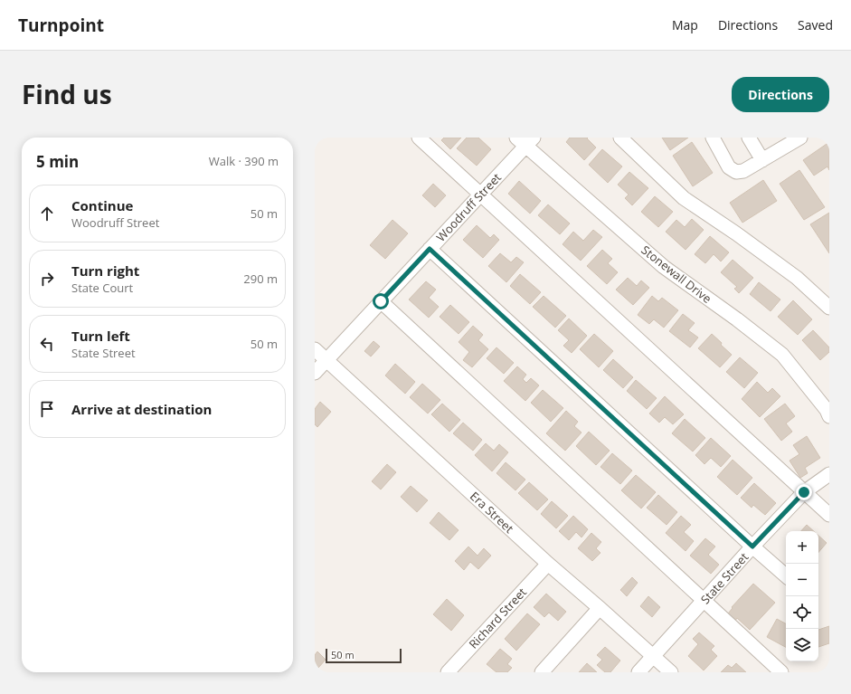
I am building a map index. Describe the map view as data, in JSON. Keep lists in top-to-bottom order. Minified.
{"streets":{"street":["Woodruff Street","Stonewall Drive","Era Street","State Street","Richard Street"]},"crossings":[["Woodruff Street","Stonewall Drive"],["Woodruff Street","Era Street"],["Era Street","State Street"],["Era Street","Richard Street"]],"scale_bar":"50 m","page":{"header":"Turnpoint","nav":["Map","Directions","Saved"],"title":"Find us","buttons":"Directions","heading":["5 min","Walk · 390 m"],"list":[["Continue","Woodruff Street","50 m"],["Turn right","State Court","290 m"],["Turn left","State Street","50 m"],"Arrive at destination"],"map_buttons":["+","−"],"scale":"50 m"}}
